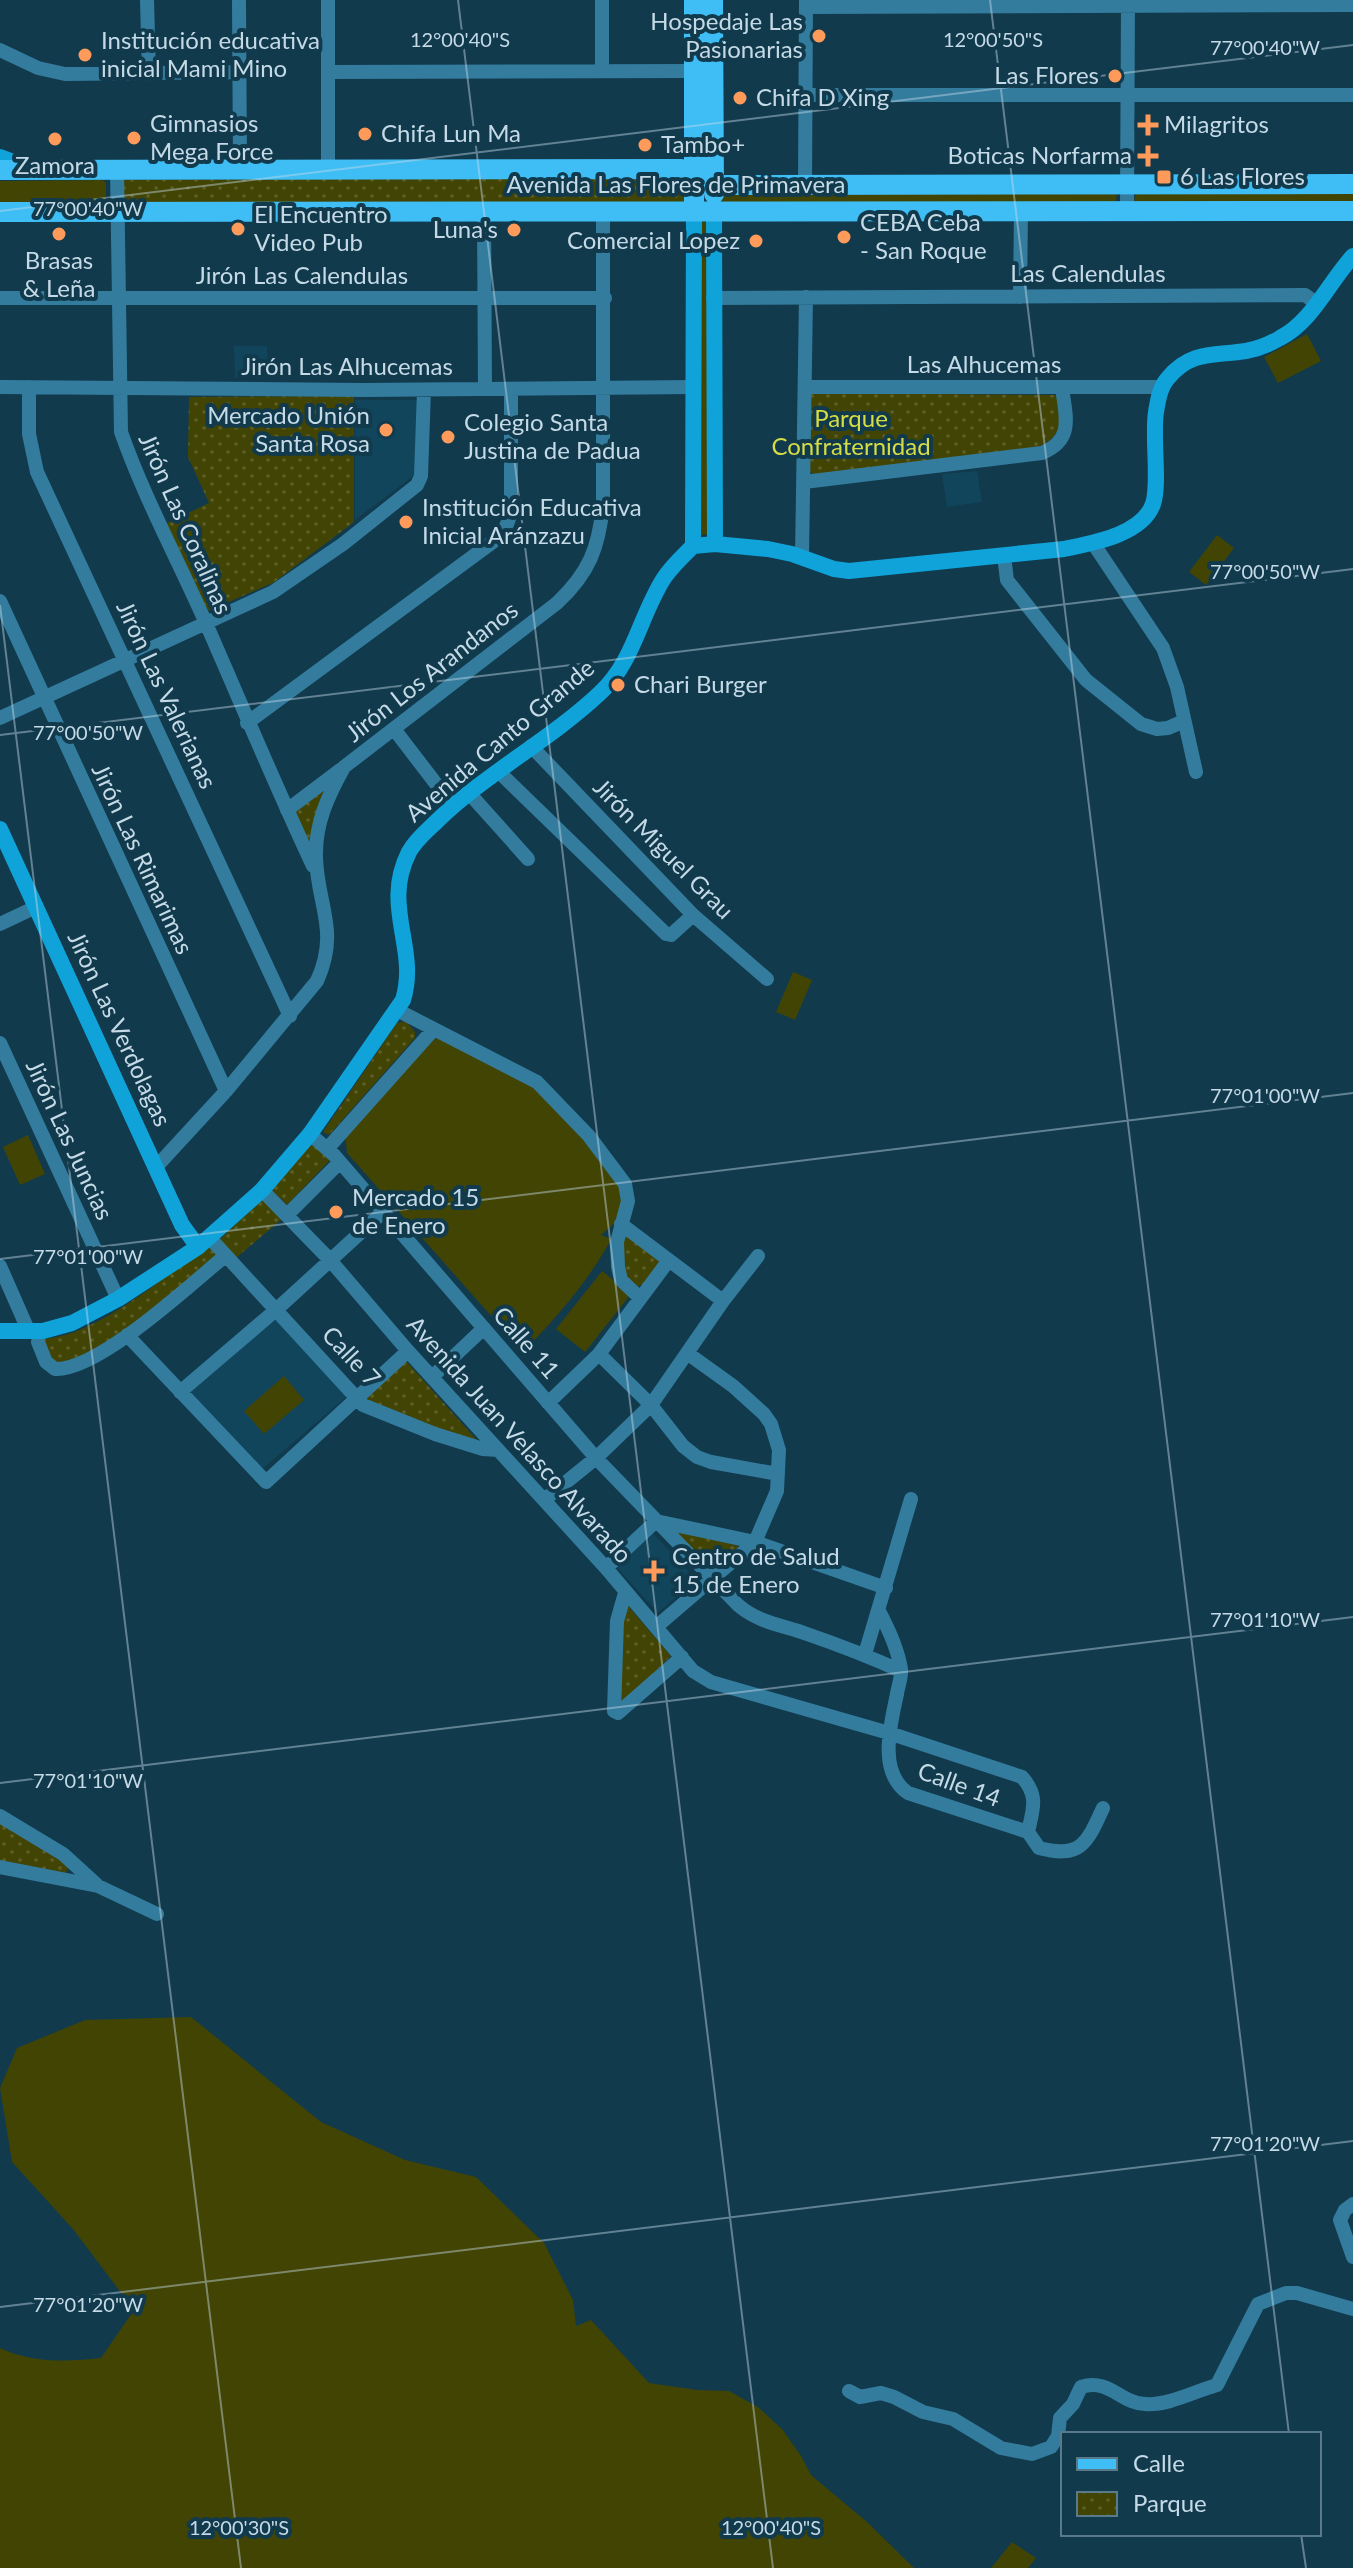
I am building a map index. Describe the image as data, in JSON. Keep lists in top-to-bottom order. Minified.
{"streets":{"main road":["Avenida Las Flores de Primavera"],"street":["Las Calendulas","Jirón Las Calendulas","Las Alhucemas","Jirón Las Alhucemas","Jirón Las Coralinas","Jirón Los Arandanos","Jirón Las Valerianas","Avenida Canto Grande","Jirón Miguel Grau","Jirón Las Rimarimas","Jirón Las Verdolagas","Jirón Las Juncias","Calle 11","Calle 7","Avenida Juan Velasco Alvarado","Calle 14"]},"crossings":[["Avenida Las Flores de Primavera","Jirón Las Coralinas"],["Avenida Las Flores de Primavera","Jirón Los Arandanos"],["Jirón Las Calendulas","Jirón Las Coralinas"],["Jirón Las Calendulas","Jirón Los Arandanos"],["Jirón Las Alhucemas","Jirón Las Coralinas"],["Jirón Las Alhucemas","Jirón Los Arandanos"],["Jirón Las Alhucemas","Jirón Las Valerianas"],["Jirón Las Coralinas","Jirón Los Arandanos"],["Jirón Los Arandanos","Jirón Las Valerianas"],["Jirón Los Arandanos","Jirón Las Rimarimas"],["Jirón Los Arandanos","Jirón Las Verdolagas"],["Avenida Canto Grande","Jirón Miguel Grau"],["Avenida Canto Grande","Jirón Las Verdolagas"],["Avenida Canto Grande","Jirón Las Juncias"],["Avenida Canto Grande","Calle 11"],["Avenida Canto Grande","Calle 7"],["Avenida Canto Grande","Avenida Juan Velasco Alvarado"],["Jirón Las Verdolagas","Calle 7"],["Calle 11","Calle 14"],["Calle 7","Avenida Juan Velasco Alvarado"],["Avenida Juan Velasco Alvarado","Calle 14"]],"parks":["Parque Confraternidad"],"places":{"other":["Hospedaje Las Pasionarias","Institución educativa inicial Mami Mino","Las Flores","Chifa D Xing","Chifa Lun Ma","Gimnasios Mega Force","Zamora","Tambo+","El Encuentro Video Pub","Luna's","Brasas & Leña","CEBA Ceba - San Roque","Comercial Lopez","Mercado Unión Santa Rosa","Colegio Santa Justina de Padua","Institución Educativa Inicial Aránzazu","Chari Burger","Mercado 15 de Enero"],"health":["Milagritos","Boticas Norfarma","Centro de Salud 15 de Enero"],"transit":["6 Las Flores"]},"legend":["Calle","Parque"],"coordinates":["12°00'40\"S","12°00'50\"S","77°00'40\"W","77°00'50\"W","77°01'00\"W","77°01'10\"W","77°01'20\"W","12°00'30\"S"]}
